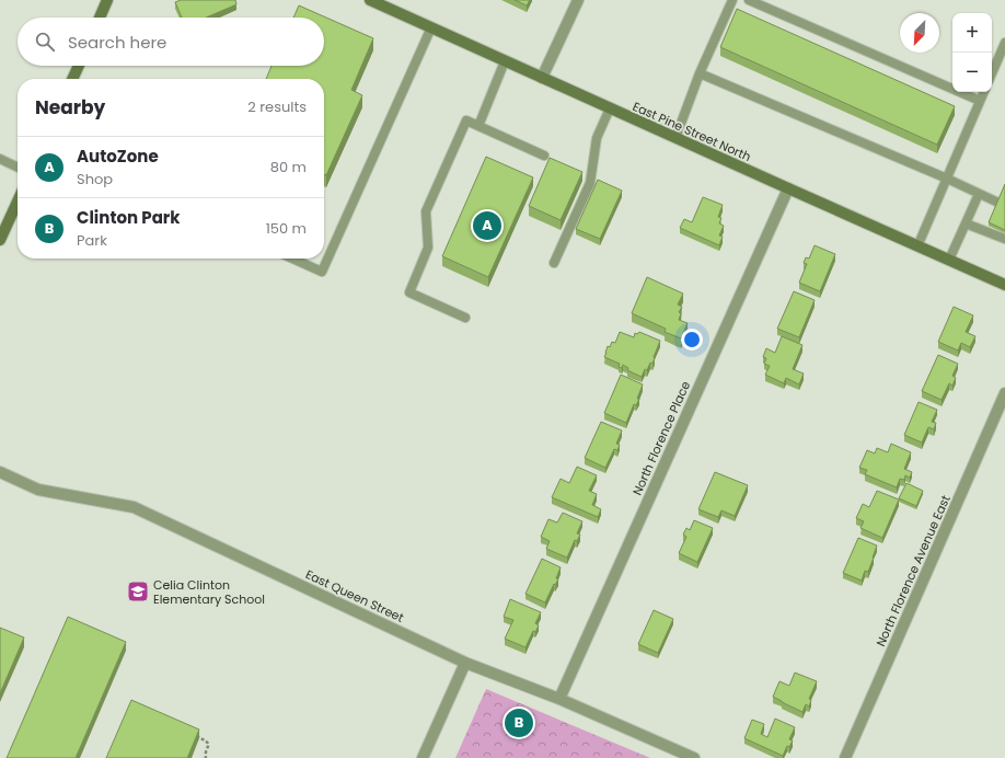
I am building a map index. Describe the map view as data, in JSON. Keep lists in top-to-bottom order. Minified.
{"streets":{"main road":["East Pine Street North"],"street":["North Florence Place","North Florence Avenue East","East Queen Street"]},"crossings":[["East Pine Street North","North Florence Place"],["North Florence Place","East Queen Street"]],"places":{"school or university":["Celia Clinton Elementary School"]},"north":"bottom left","page":{"map_buttons":["+","−"],"search":"Search here","heading":["Nearby","2 results"],"list":[{"mark":"A","name":"AutoZone","note":"Shop","value":"80 m"},{"mark":"B","name":"Clinton Park","note":"Park","value":"150 m"}],"pins":["A","B"]}}
